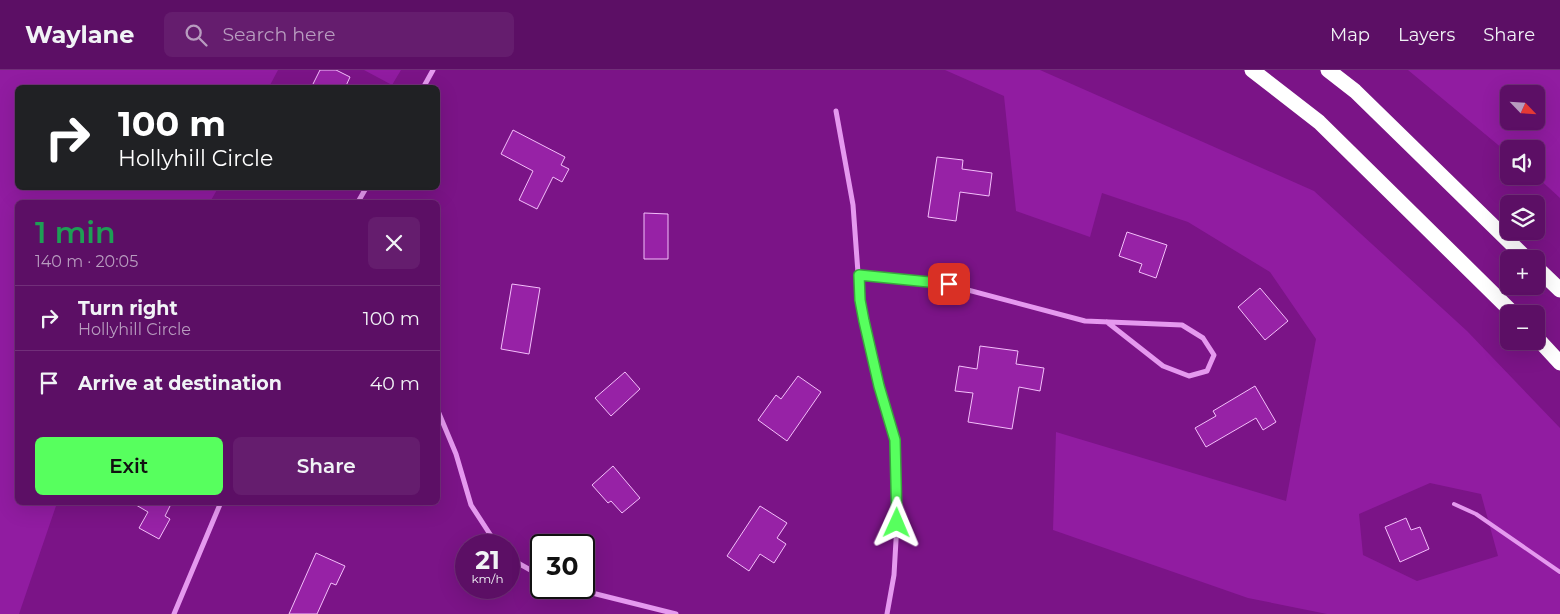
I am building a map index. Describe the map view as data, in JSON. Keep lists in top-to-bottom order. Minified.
{"north":"bottom right","page":{"header":"Waylane","search":"Search here","nav":["Map","Layers","Share"],"map_buttons":["+","−"],"turn":["100 m","Hollyhill Circle"],"heading":["1 min","140 m · 20:05"],"list":[{"name":"Turn right","note":"Hollyhill Circle","value":"100 m"},{"name":"Arrive at destination","value":"40 m"}],"buttons":["Exit","Share"],"speed":"21 km/h","limit":"30"}}
